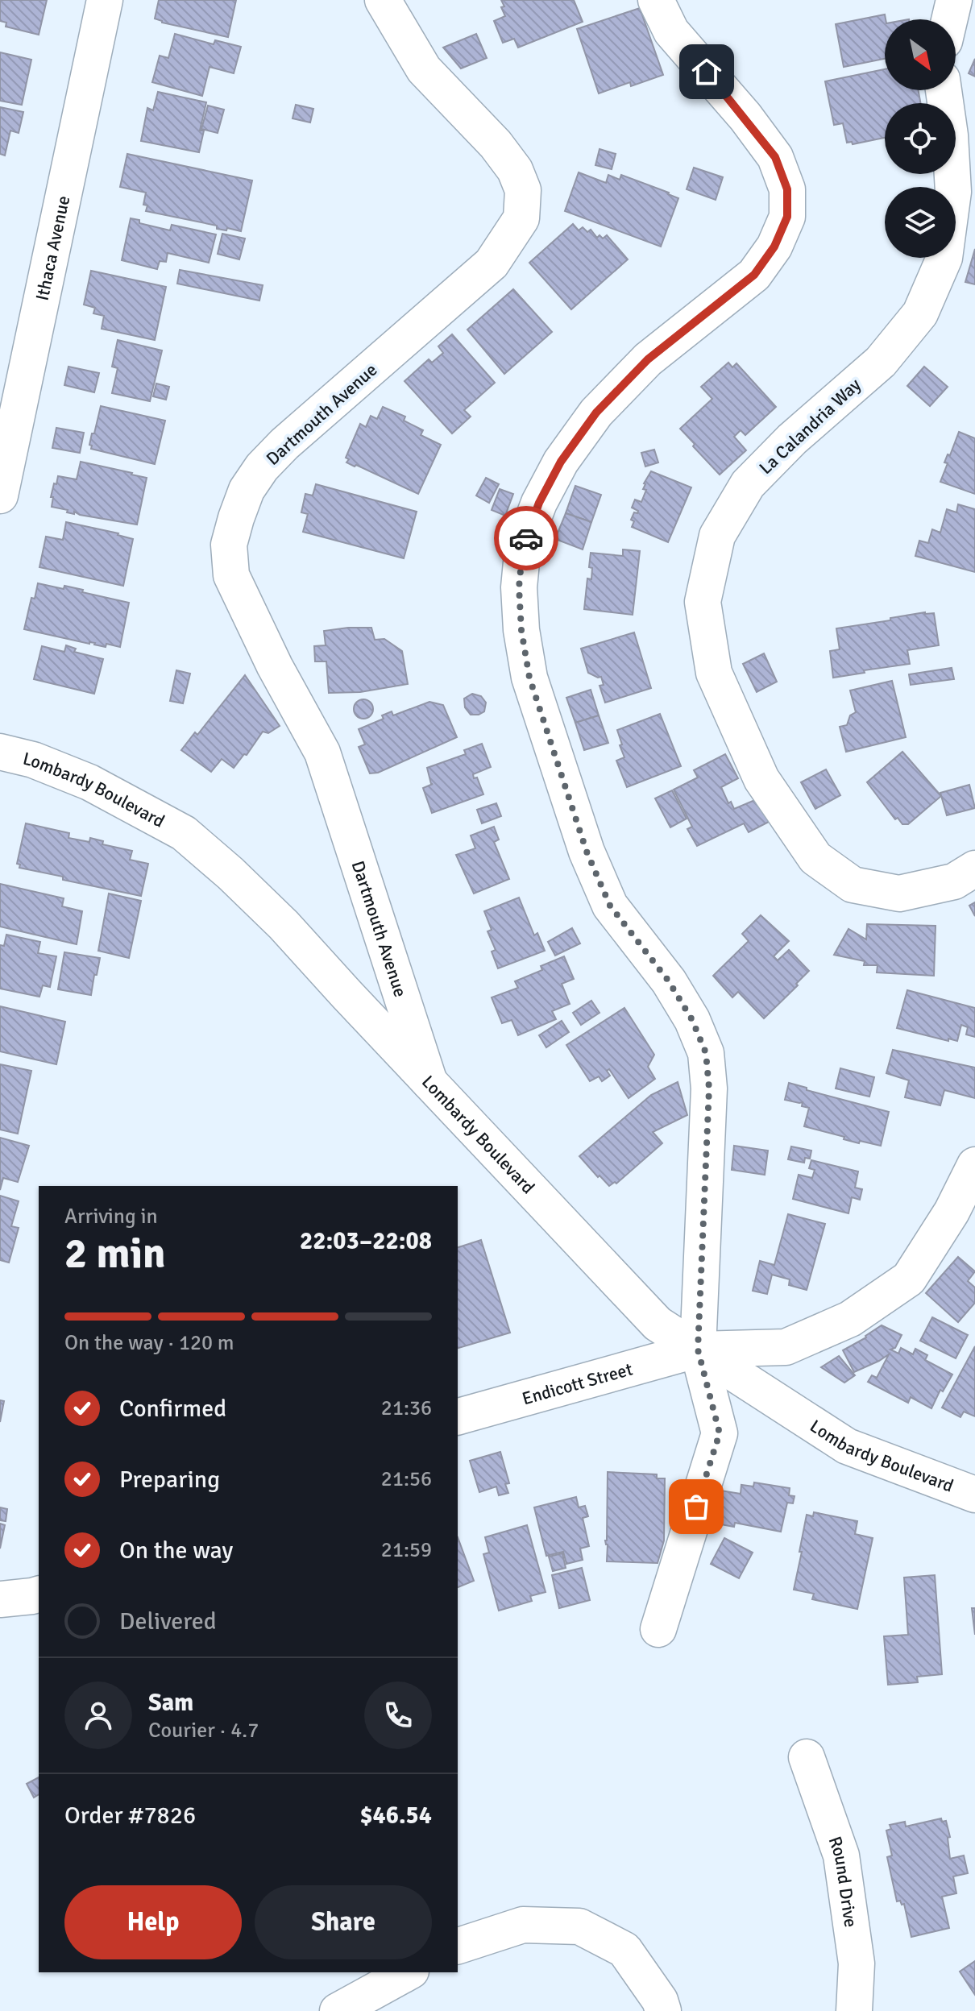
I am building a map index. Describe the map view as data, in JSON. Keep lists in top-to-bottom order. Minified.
{"streets":{"street":["Ithaca Avenue","Dartmouth Avenue","La Calandria Way","Lombardy Boulevard","Endicott Street","Round Drive"]},"crossings":[["Dartmouth Avenue","Lombardy Boulevard"],["Lombardy Boulevard","Endicott Street"]],"north":"bottom right","page":{"heading":["2 min","Arriving in","22:03–22:08"],"panel":["Sam","Courier · 4.7","Order #7826","$46.54"],"bar":"On the way · 120 m","list":[["Confirmed","21:36"],["Preparing","21:56"],["On the way","21:59"],"Delivered"],"buttons":["Help","Share"]}}
